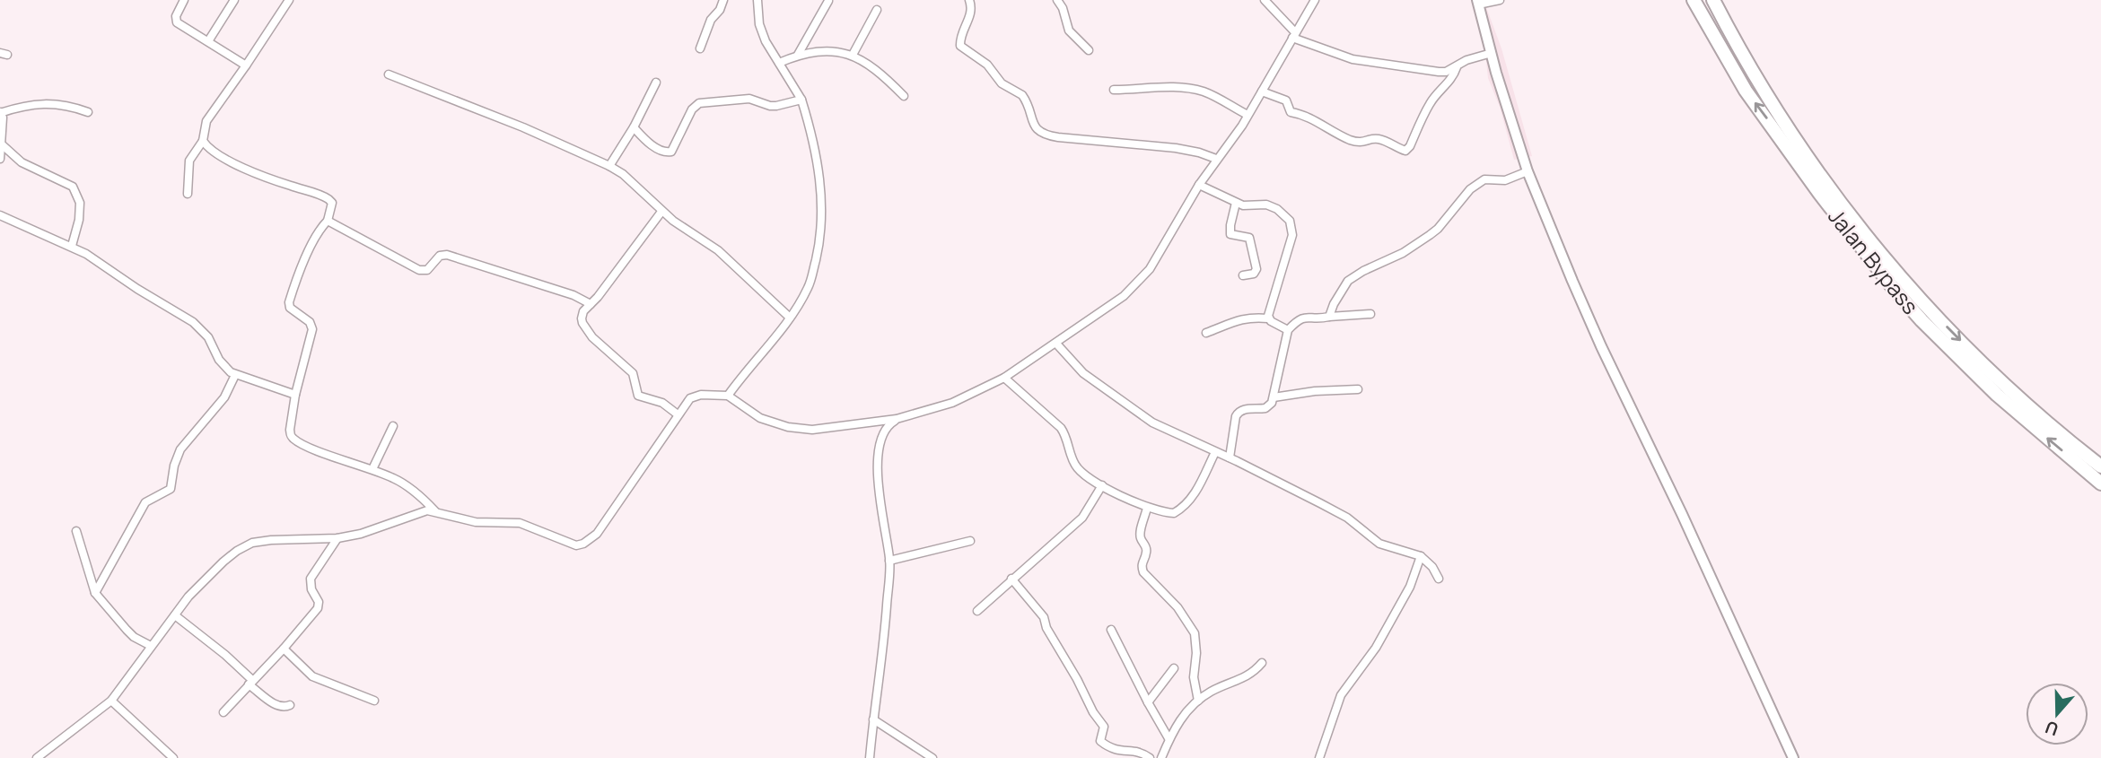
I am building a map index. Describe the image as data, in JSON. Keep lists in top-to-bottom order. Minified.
{"streets":{"highway":["Jalan Bypass"]},"north":"bottom"}
